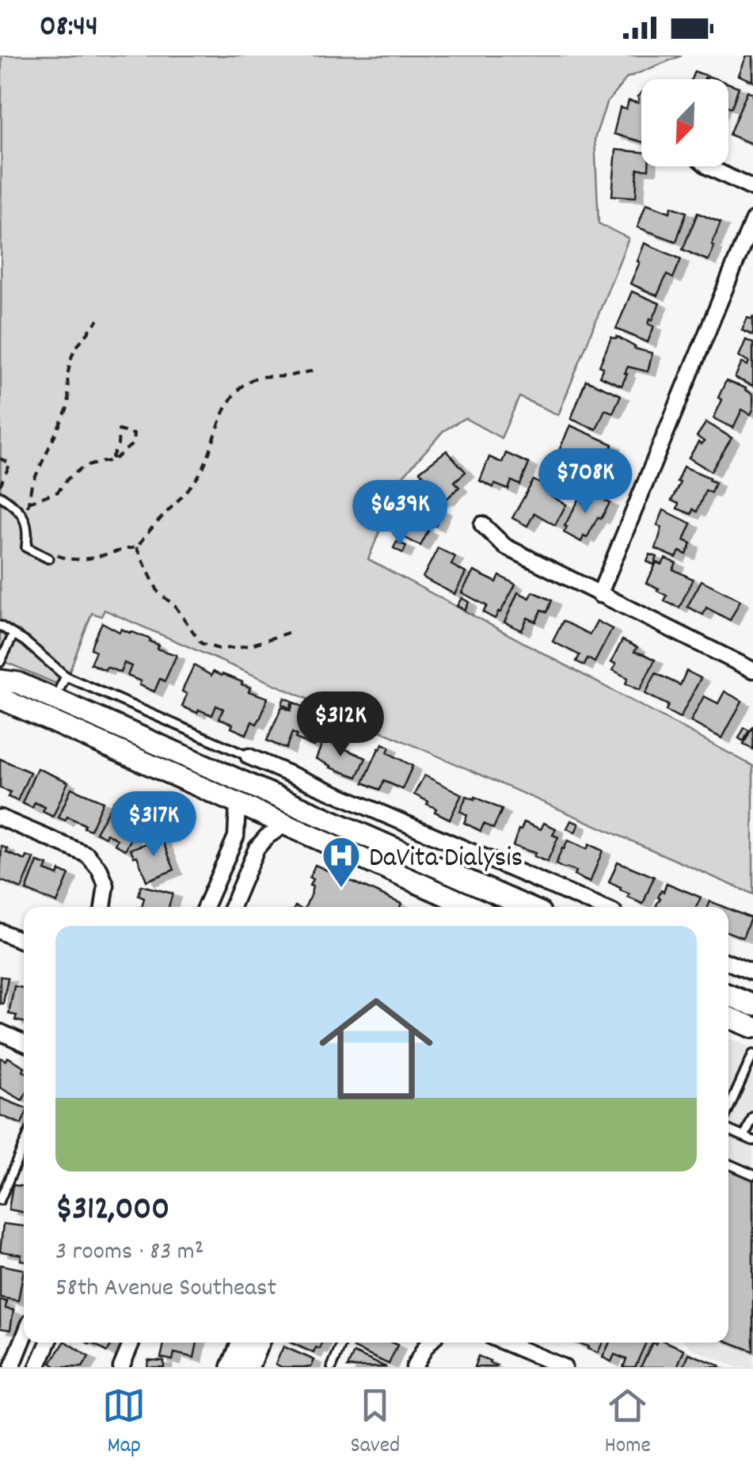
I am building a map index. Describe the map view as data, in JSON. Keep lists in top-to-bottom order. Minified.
{"places":{"hospital":["DaVita Dialysis"]},"north":"bottom left","page":{"status":"08:44","price":["$708K","$639K","$312K","$317K"],"list":[{"name":"$312,000","note":"3 rooms · 83 m² · 58th Avenue Southeast"}],"tabs":["Map","Saved","Home"]}}
